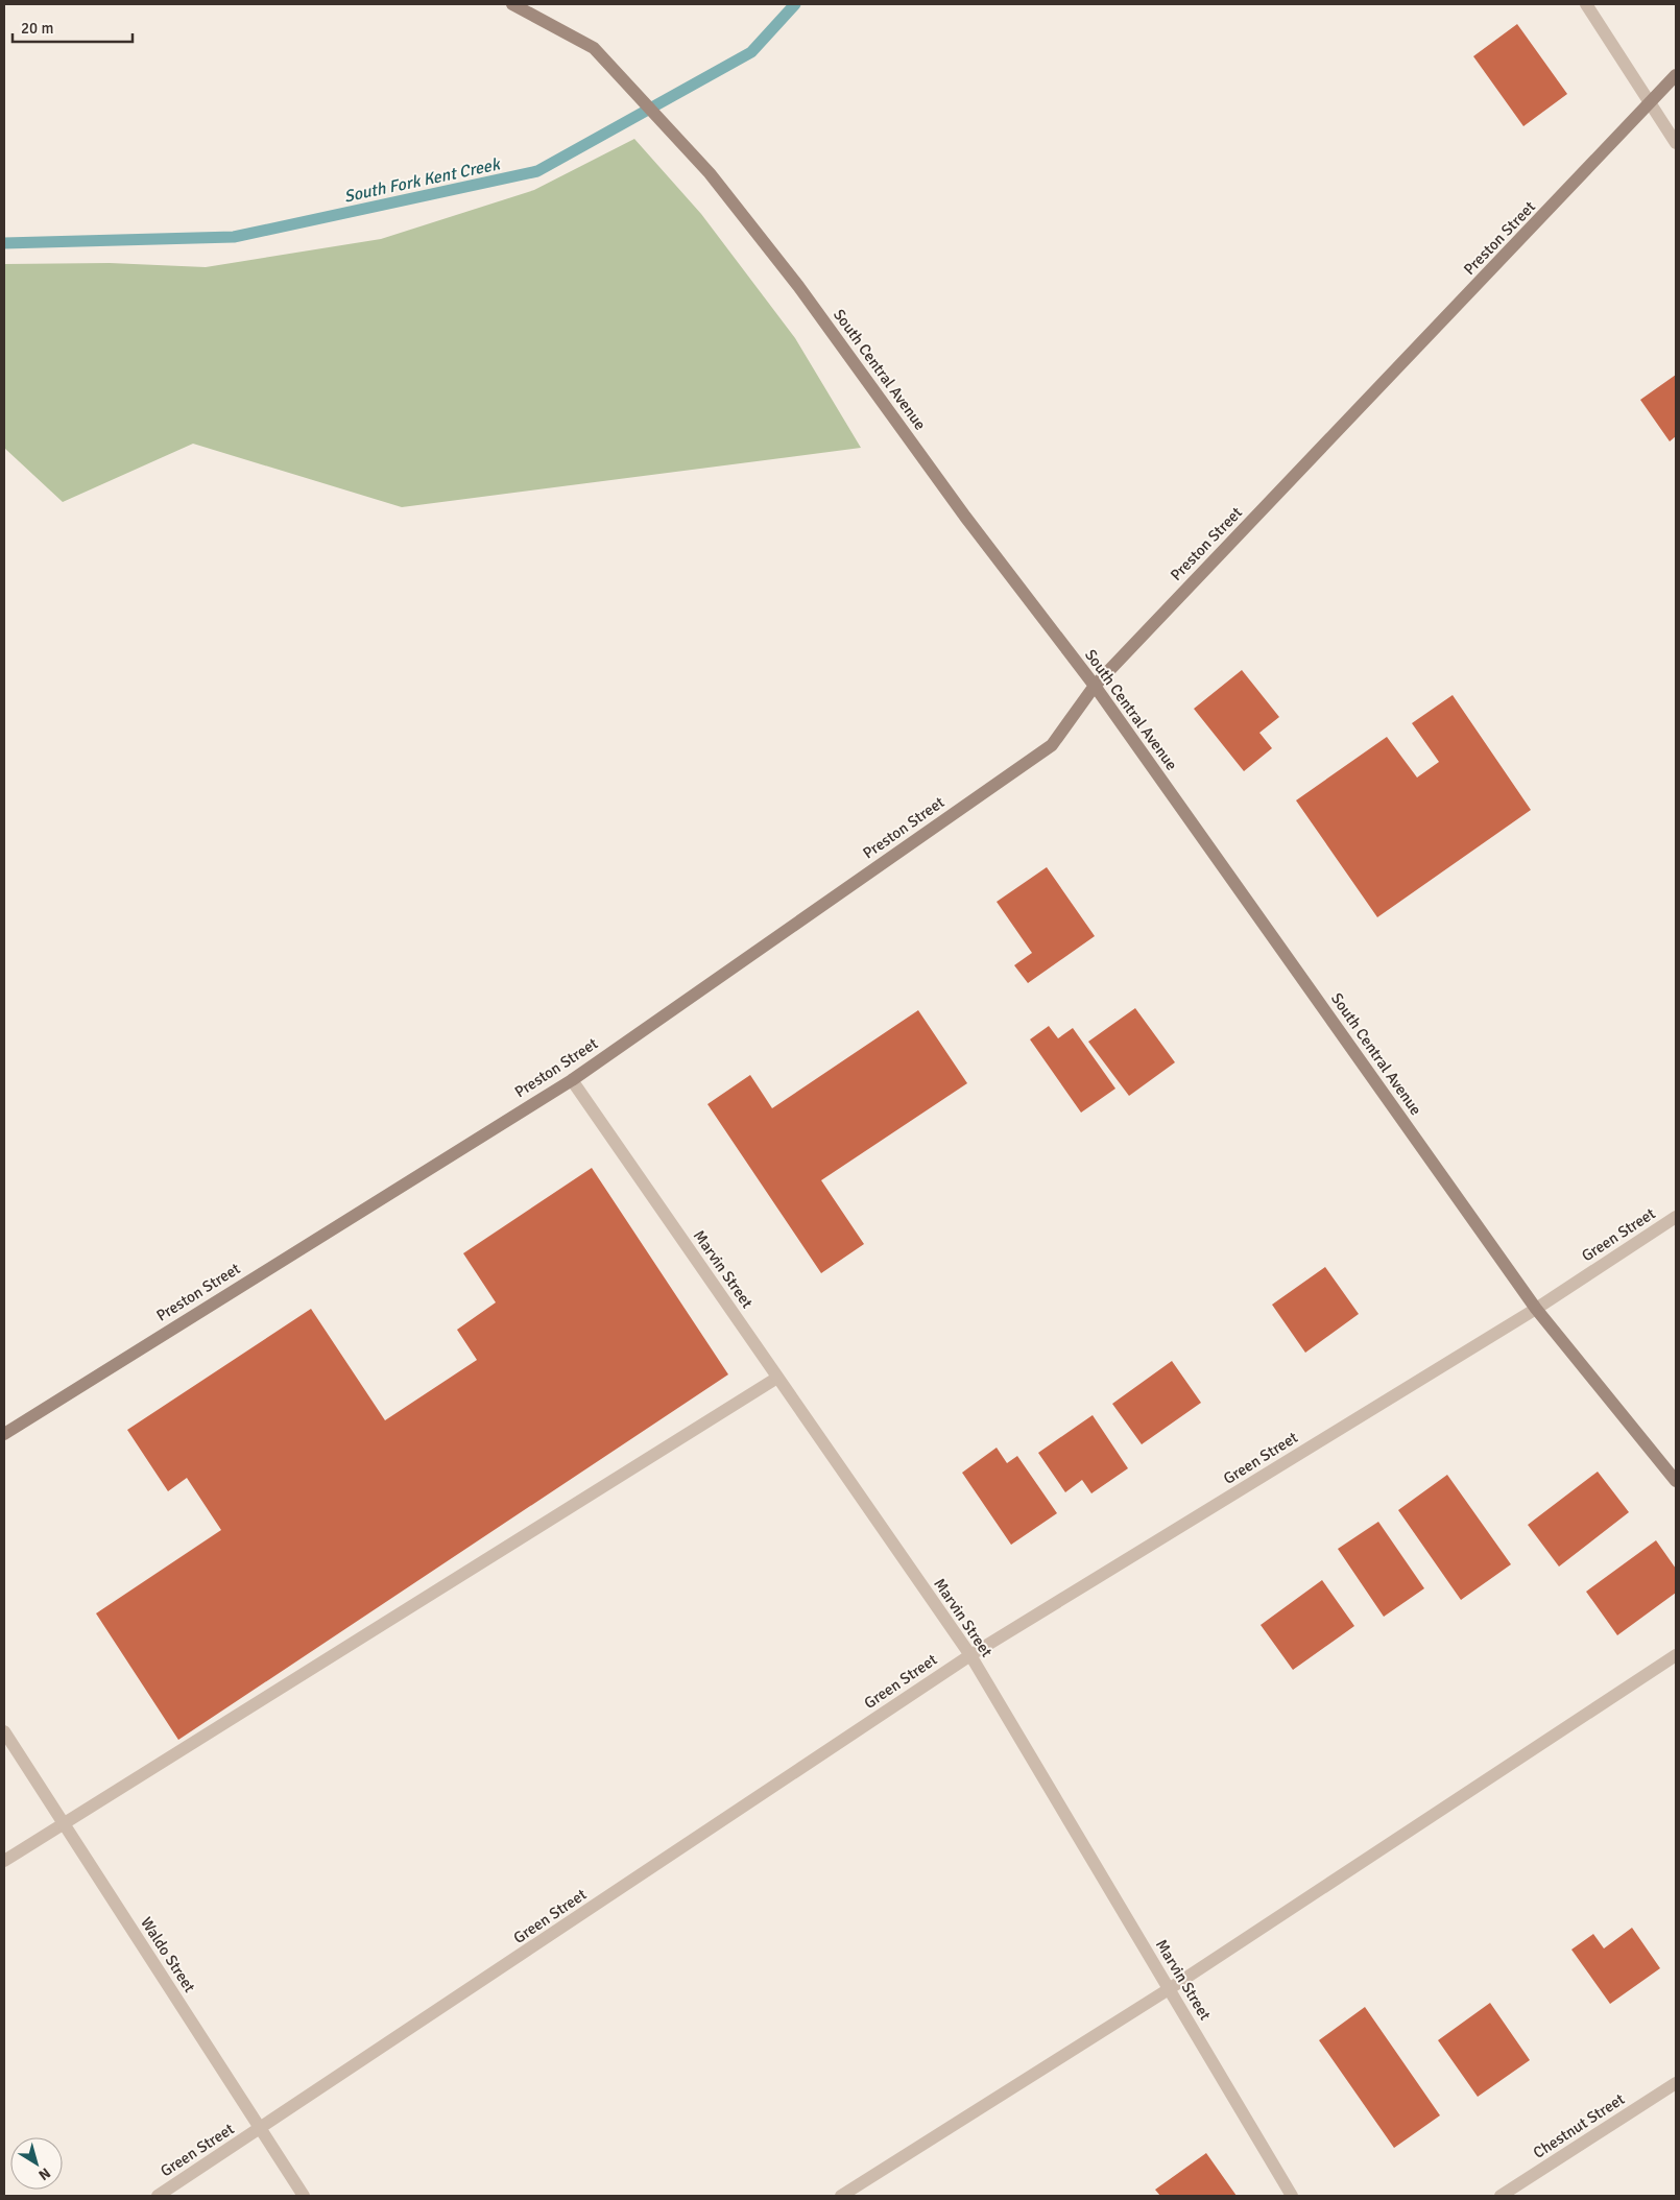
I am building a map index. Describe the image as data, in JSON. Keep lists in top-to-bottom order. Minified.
{"streets":{"street":["Preston Street","South Central Avenue","Green Street","Marvin Street","Waldo Street","Chestnut Street"]},"crossings":[["Preston Street","South Central Avenue"],["Preston Street","Marvin Street"],["South Central Avenue","Green Street"],["Green Street","Marvin Street"],["Green Street","Waldo Street"]],"water":["South Fork Kent Creek"],"scale_bar":"20 m","north":"bottom right"}
